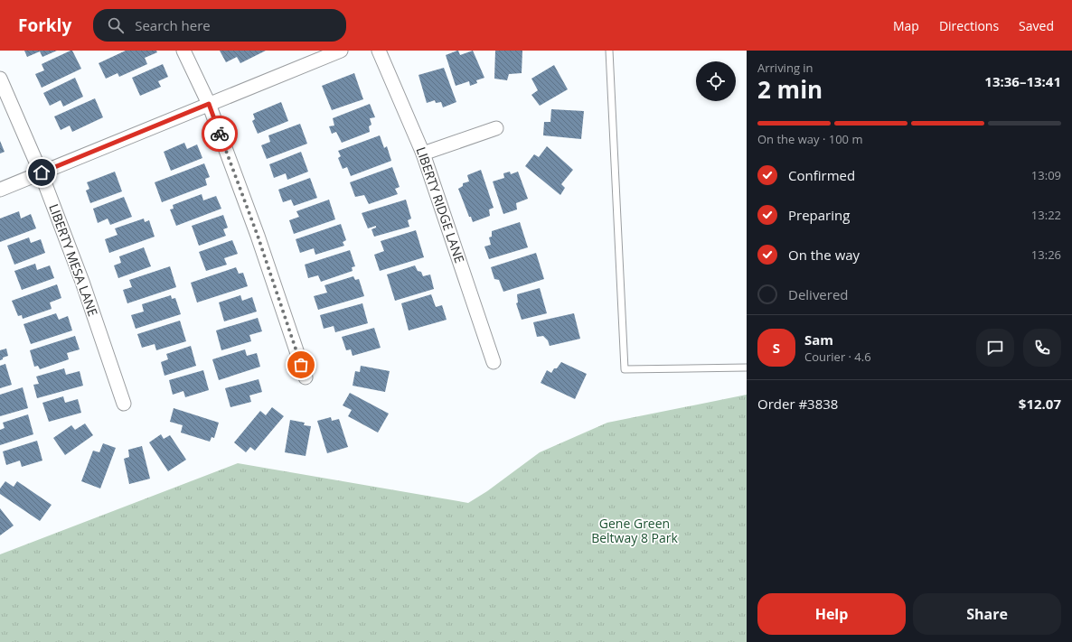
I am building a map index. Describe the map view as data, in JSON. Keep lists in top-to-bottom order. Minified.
{"streets":{"street":["LIBERTY RIDGE LANE","LIBERTY MESA LANE"]},"parks":["Gene Green Beltway 8 Park"],"page":{"header":"Forkly","search":"Search here","nav":["Map","Directions","Saved"],"heading":["2 min","Arriving in","13:36–13:41"],"panel":["Sam","Courier · 4.6","Order #3838","$12.07"],"bar":"On the way · 100 m","list":[["Confirmed","13:09"],["Preparing","13:22"],["On the way","13:26"],"Delivered"],"round":"S","buttons":["Help","Share"]}}
